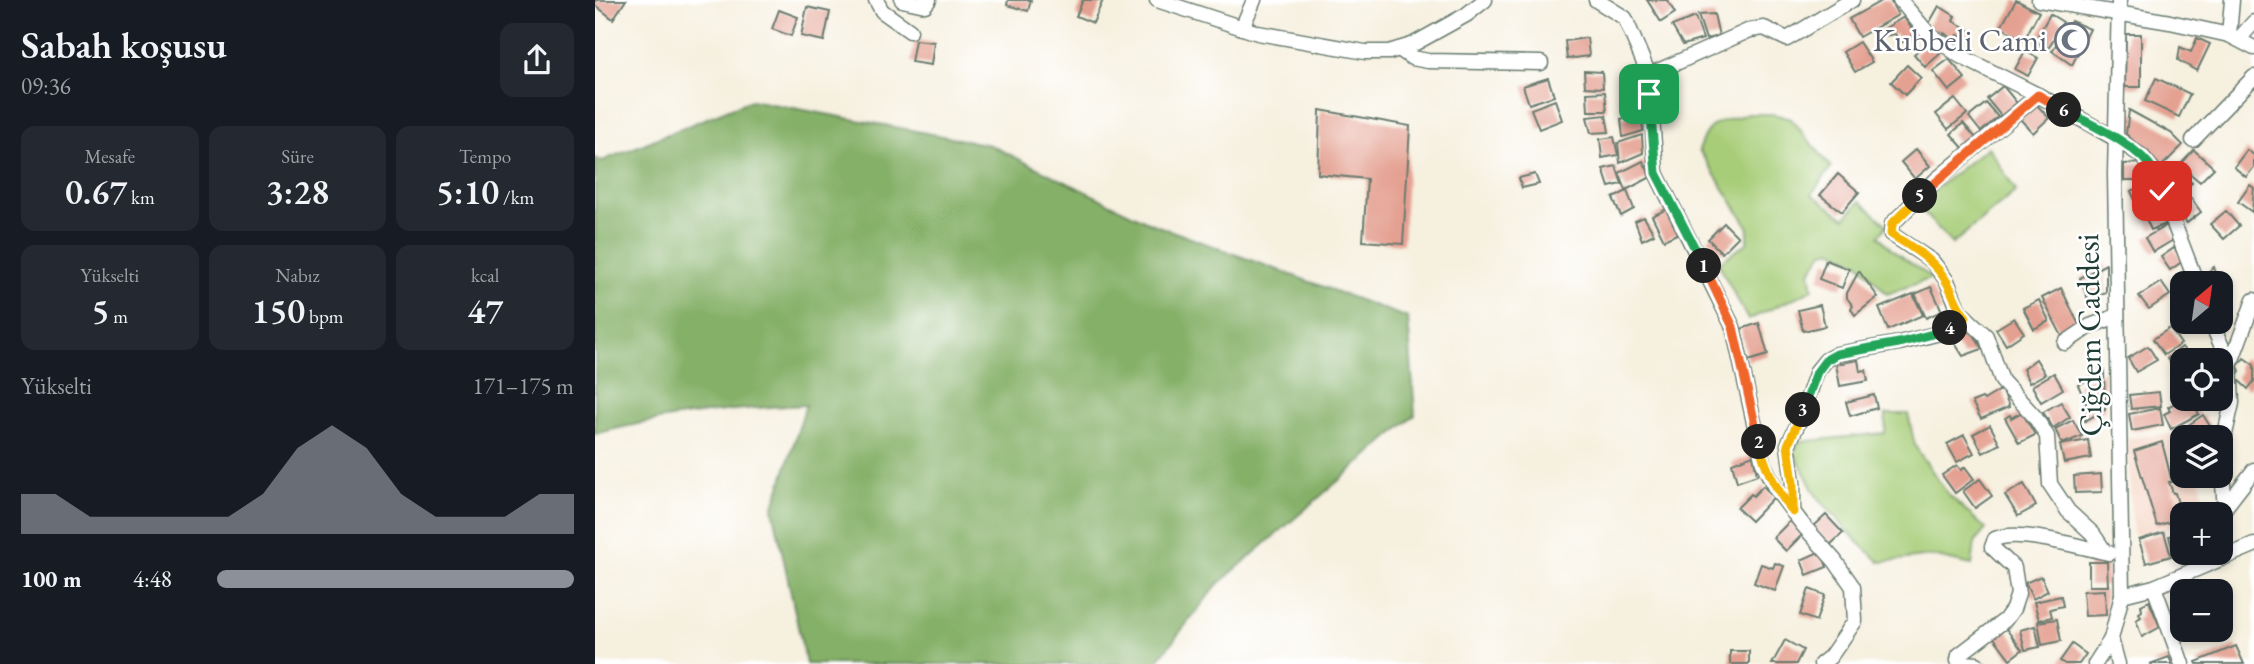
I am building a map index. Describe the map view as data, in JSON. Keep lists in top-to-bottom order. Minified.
{"streets":{"street":["Çiğdem Caddesi"]},"places":{"mosque":["Kubbeli Cami"]},"north":"top right","page":{"heading":["Sabah koşusu","09:36"],"pins":["6","5","1","4","3","2"],"stats":[["Mesafe","0.67 km"],["Süre","3:28"],["Tempo","5:10 /km"],["Yükselti","5 m"],["Nabız","150 bpm"],["kcal","47"]],"map_buttons":["+","−"],"chart":["Yükselti","171–175 m"],"list":[{"name":"100 m","note":"4:48"}]}}
